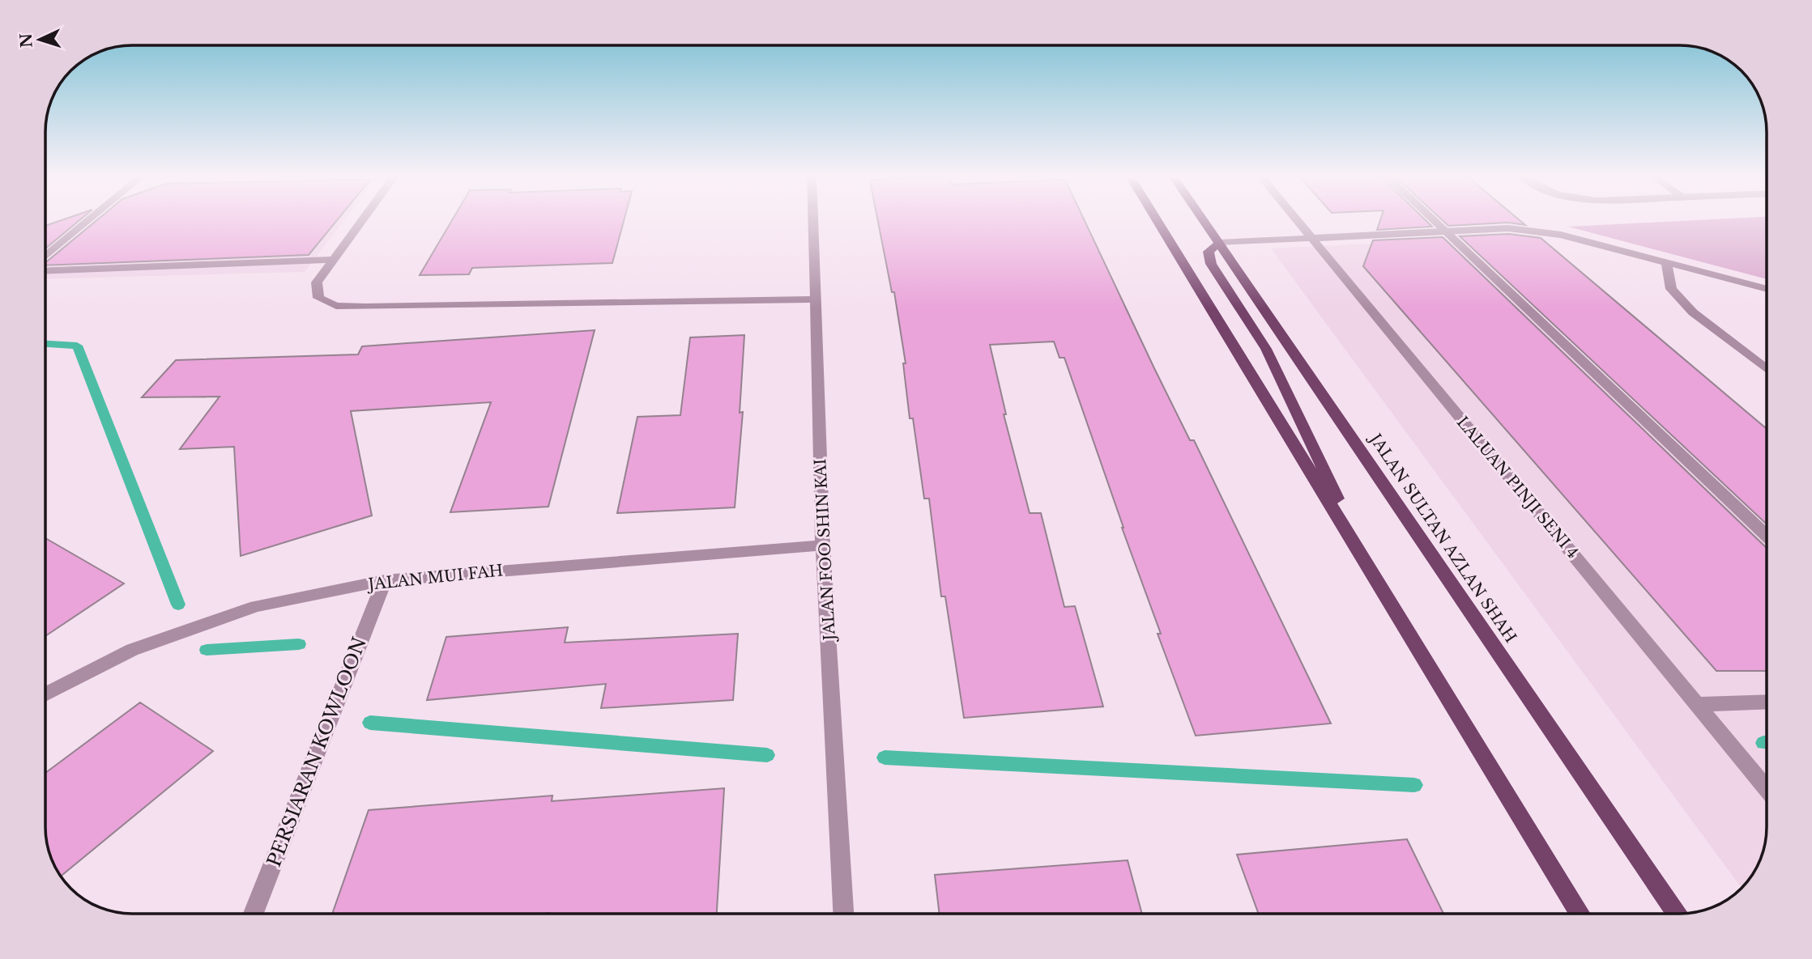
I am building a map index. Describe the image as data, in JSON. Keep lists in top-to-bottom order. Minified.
{"streets":{"main road":["JALAN SULTAN AZLAN SHAH"],"street":["LALUAN PINJI SENI 4","JALAN FOO SHIN KAI","JALAN MUI FAH","PERSIARAN KOWLOON"]},"crossings":[["JALAN FOO SHIN KAI","JALAN MUI FAH"],["JALAN MUI FAH","PERSIARAN KOWLOON"]],"north":"left"}
